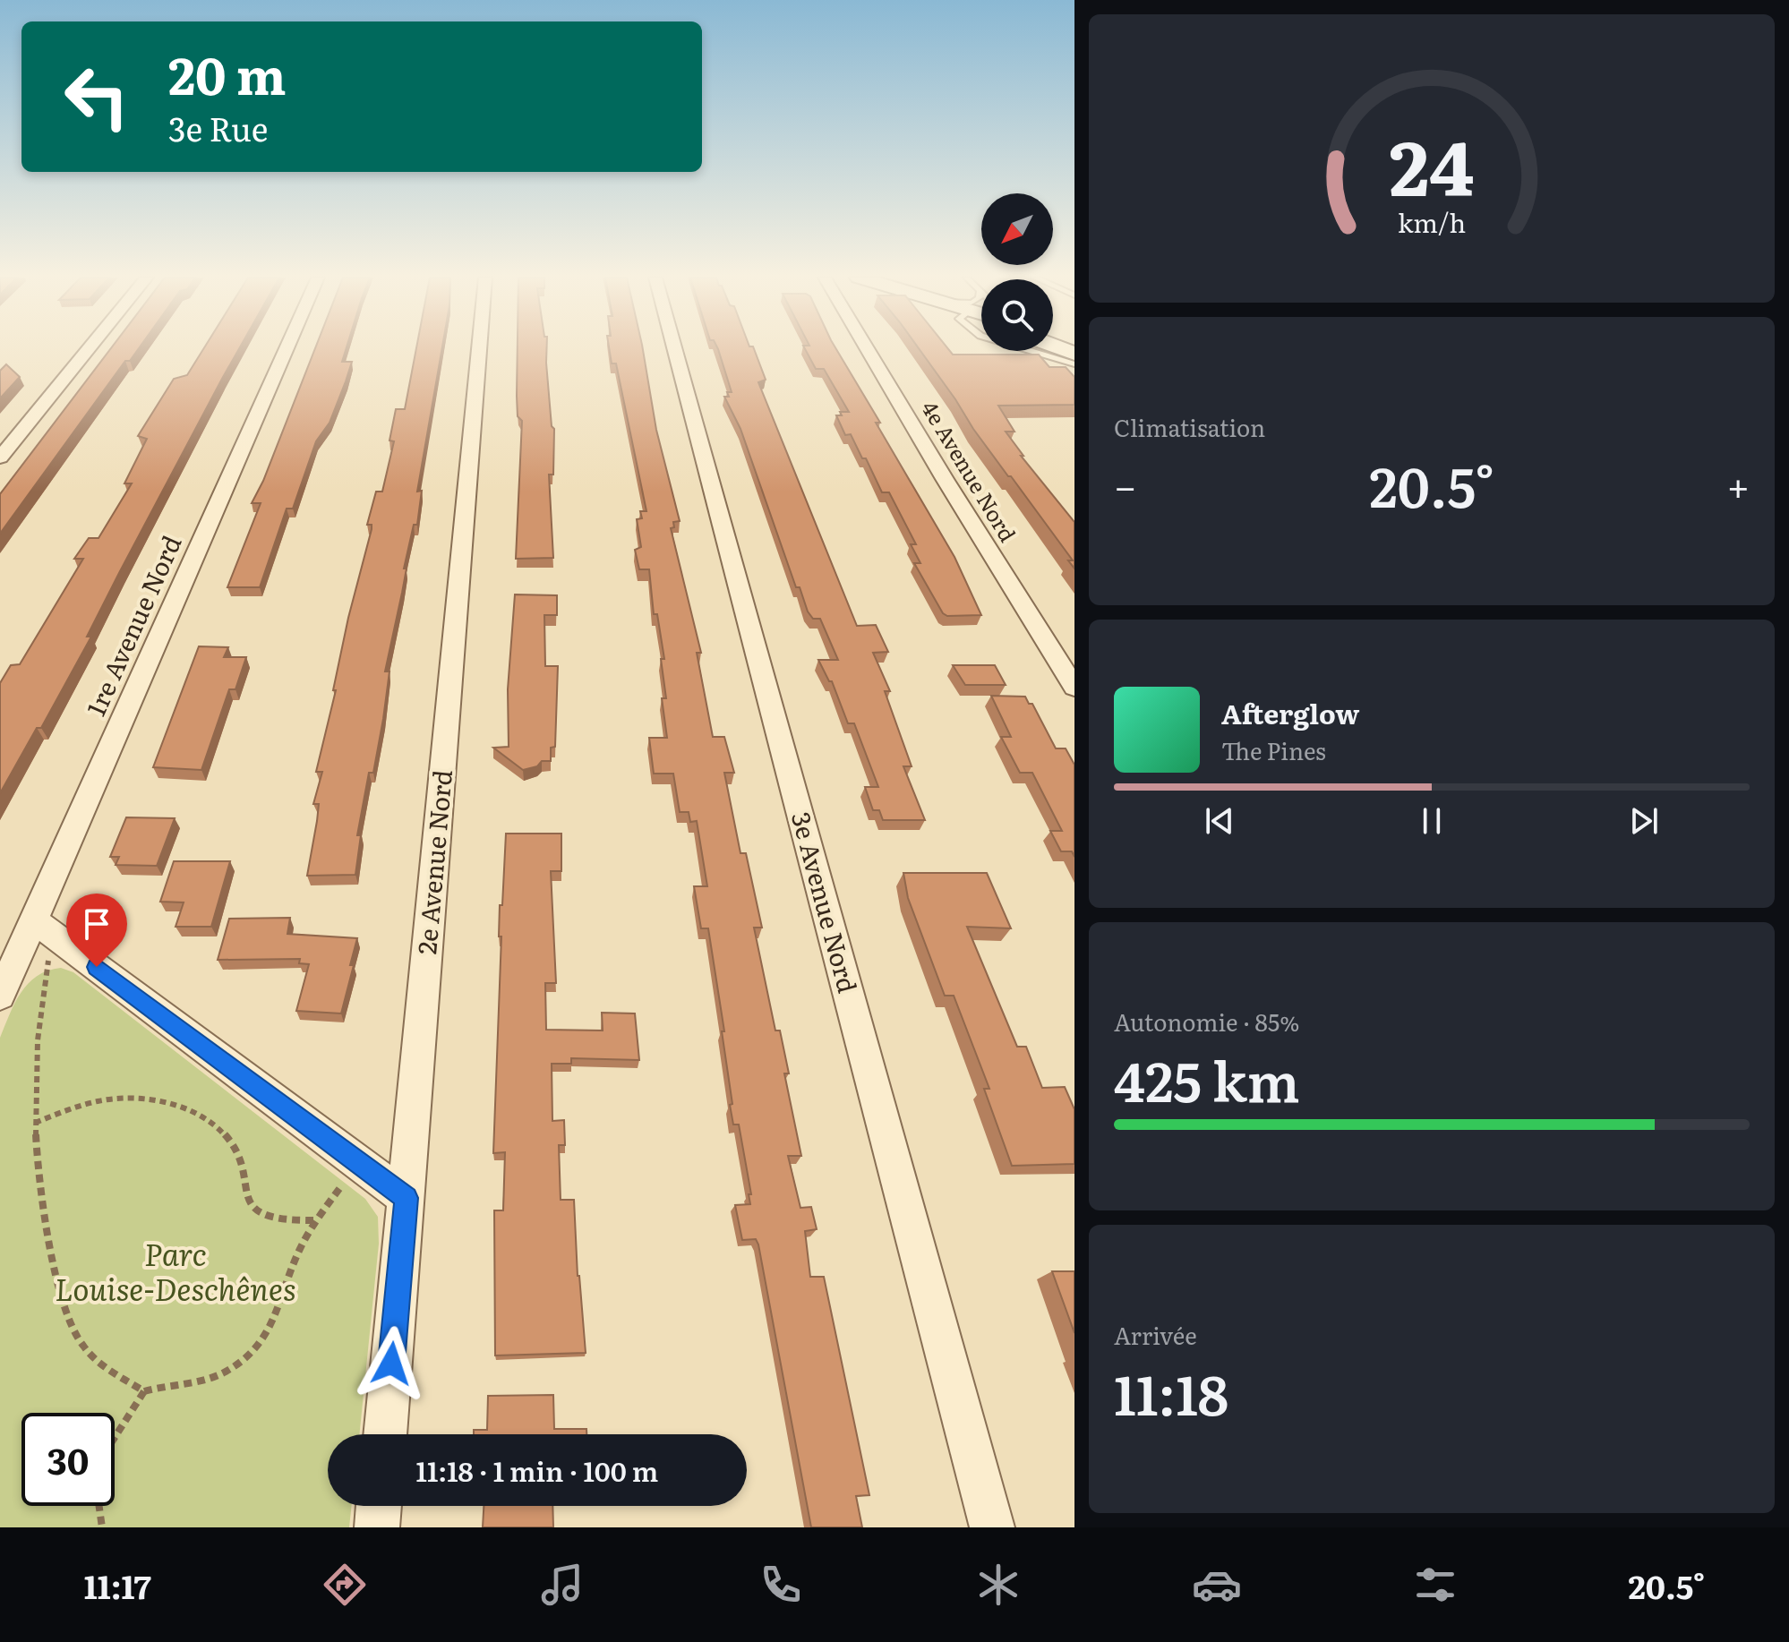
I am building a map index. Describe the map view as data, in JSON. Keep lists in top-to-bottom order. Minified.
{"streets":{"street":["4e Avenue Nord","1re Avenue Nord","2e Avenue Nord","3e Avenue Nord"]},"parks":["Parc Louise-Deschênes"],"north":"bottom left","page":{"turn":["20 m","3e Rue"],"tile":["Climatisation",["Autonomie · 85%","425 km"],["Arrivée","11:18"]],"heat":["−","20.5°","+"],"song":["Afterglow","The Pines"],"limit":"30","trip":"11:18 · 1 min · 100 m","tabs":["11:17","20.5°"],"gauge":["24","km/h"]}}
